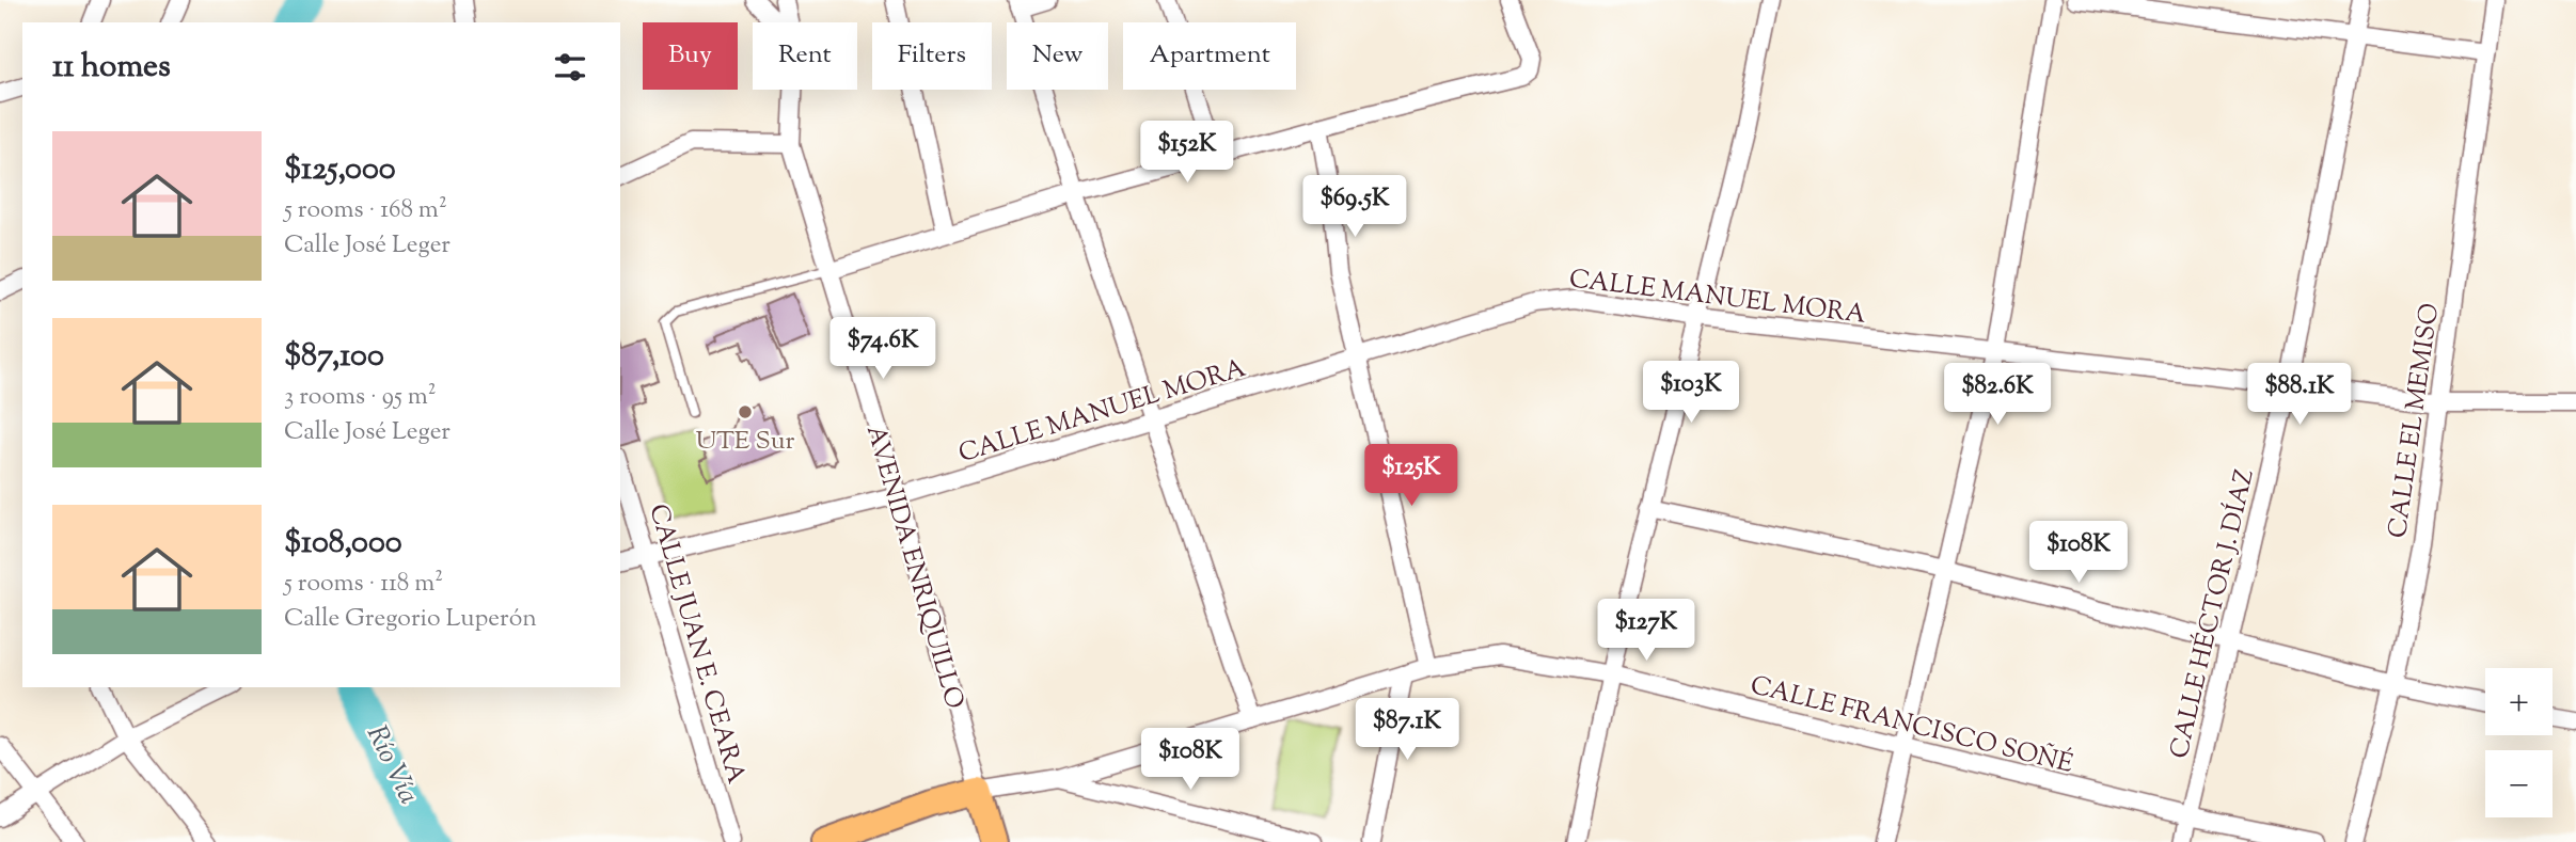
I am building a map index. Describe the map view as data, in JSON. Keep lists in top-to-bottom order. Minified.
{"streets":{"main road":["AVENIDA ENRIQUILLO"],"street":["CALLE MANUEL MORA","CALLE EL MEMISO","CALLE HÉCTOR J. DÍAZ","CALLE JUAN E. CEARA","CALLE FRANCISCO SOÑÉ"]},"crossings":[["CALLE MANUEL MORA","CALLE EL MEMISO"],["CALLE MANUEL MORA","AVENIDA ENRIQUILLO"],["CALLE MANUEL MORA","CALLE HÉCTOR J. DÍAZ"],["CALLE MANUEL MORA","CALLE JUAN E. CEARA"],["AVENIDA ENRIQUILLO","CALLE FRANCISCO SOÑÉ"],["CALLE HÉCTOR J. DÍAZ","CALLE FRANCISCO SOÑÉ"]],"water":["Río Vía"],"places":["UTE Sur"],"page":{"chip":["Buy","Rent","Filters","New","Apartment"],"heading":"11 homes","list":[{"name":"$125,000","note":"5 rooms · 168 m² · Calle José Leger"},{"name":"$87,100","note":"3 rooms · 95 m² · Calle José Leger"},{"name":"$108,000","note":"5 rooms · 118 m² · Calle Gregorio Luperón"}],"price":["$152K","$69.5K","$74.6K","$103K","$82.6K","$88.1K","$125K","$108K","$127K","$87.1K","$108K"],"map_buttons":["+","−"]}}
